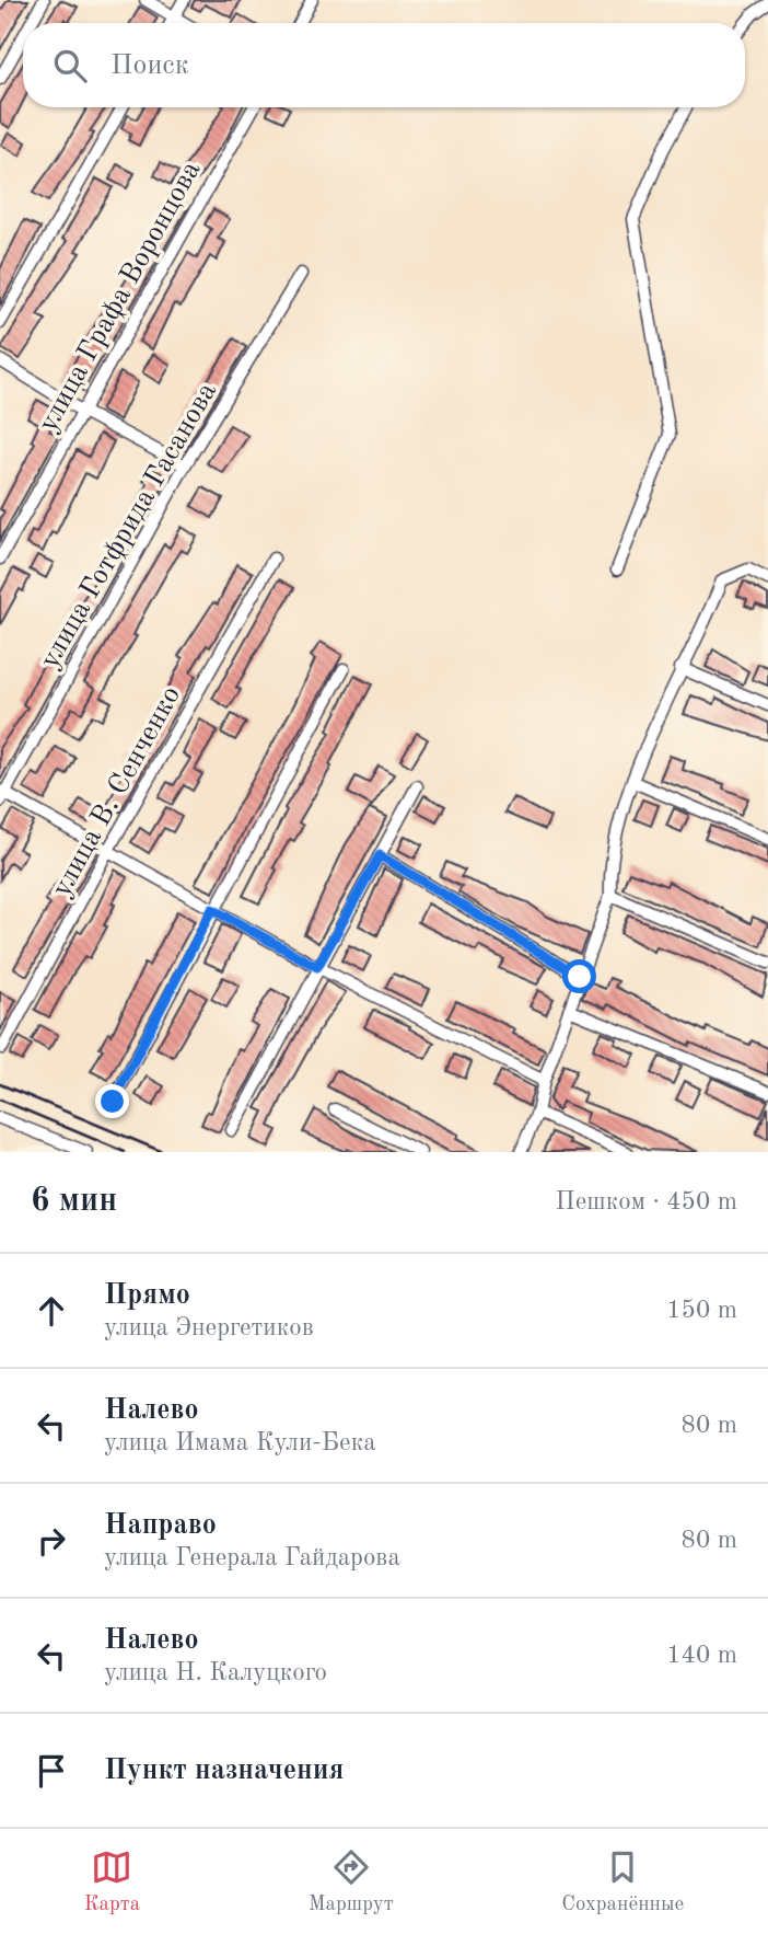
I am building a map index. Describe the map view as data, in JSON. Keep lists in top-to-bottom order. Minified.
{"streets":{"street":["улица Графа Воронцова","улица Готфрида Гасанова","улица В. Сенченко"]},"page":{"search":"Поиск","heading":["6 мин","Пешком · 450 m"],"list":[["Прямо","улица Энергетиков","150 m"],["Налево","улица Имама Кули-Бека","80 m"],["Направо","улица Генерала Гайдарова","80 m"],["Налево","улица Н. Калуцкого","140 m"],"Пункт назначения"],"nav":["Карта","Маршрут","Сохранённые"]}}
